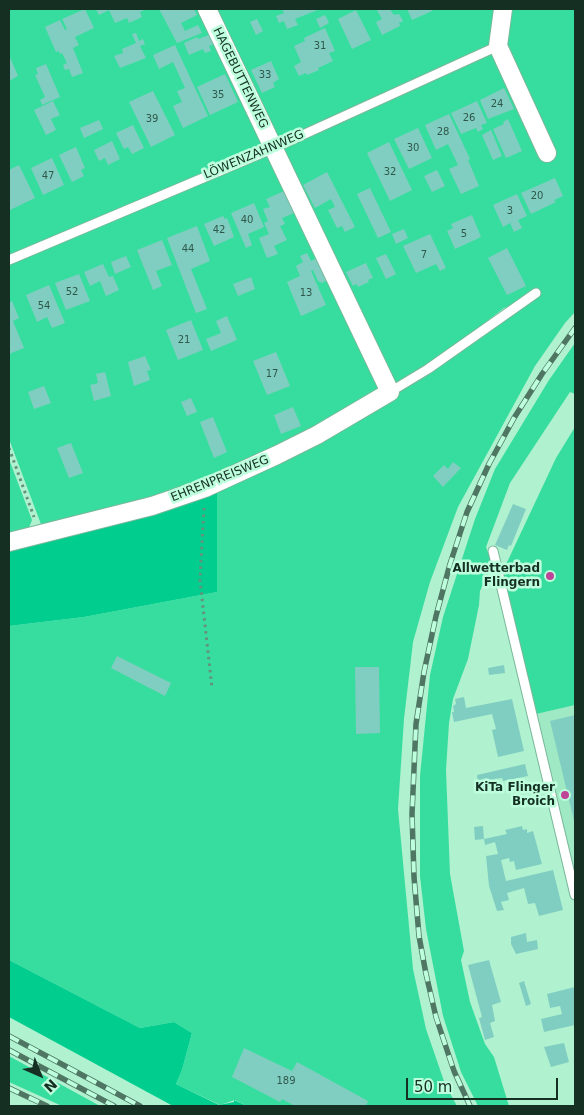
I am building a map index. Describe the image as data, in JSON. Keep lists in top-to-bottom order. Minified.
{"streets":{"street":["HAGEBUTTENWEG","EHRENPREISWEG"],"lane":["LÖWENZAHNWEG"]},"crossings":[["HAGEBUTTENWEG","LÖWENZAHNWEG"]],"places":["Allwetterbad Flingern","KiTa Flinger Broich"],"house_numbers":["31","33","35","24","26","39","28","30","32","47","20","3","40","42","5","44","7","52","13","54","21","17","189"],"scale_bar":"50 m","north":"bottom right"}
